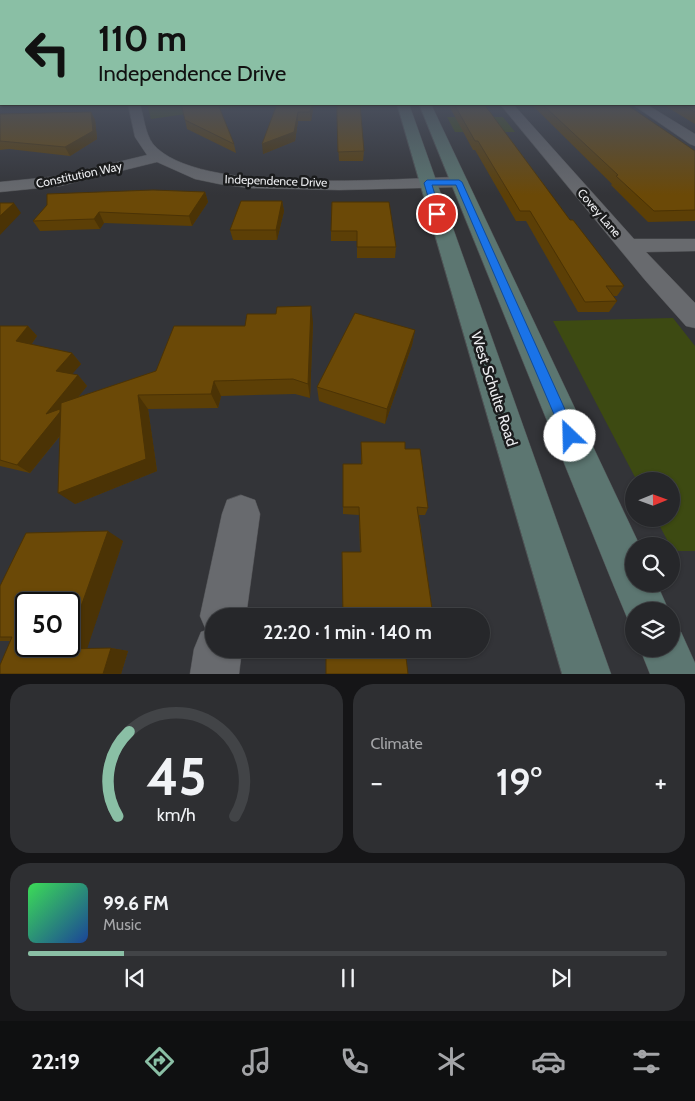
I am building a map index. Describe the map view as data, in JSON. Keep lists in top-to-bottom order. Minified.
{"streets":{"main road":["West Schulte Road"],"street":["Constitution Way","Independence Drive","Covey Lane"]},"crossings":[["Constitution Way","Independence Drive"],["Independence Drive","West Schulte Road"]],"north":"right","page":{"turn":["110 m","Independence Drive"],"limit":"50","trip":"22:20 · 1 min · 140 m","tile":"Climate","heat":["−","19°","+"],"song":["99.6 FM","Music"],"tabs":"22:19","gauge":["45","km/h"]}}
